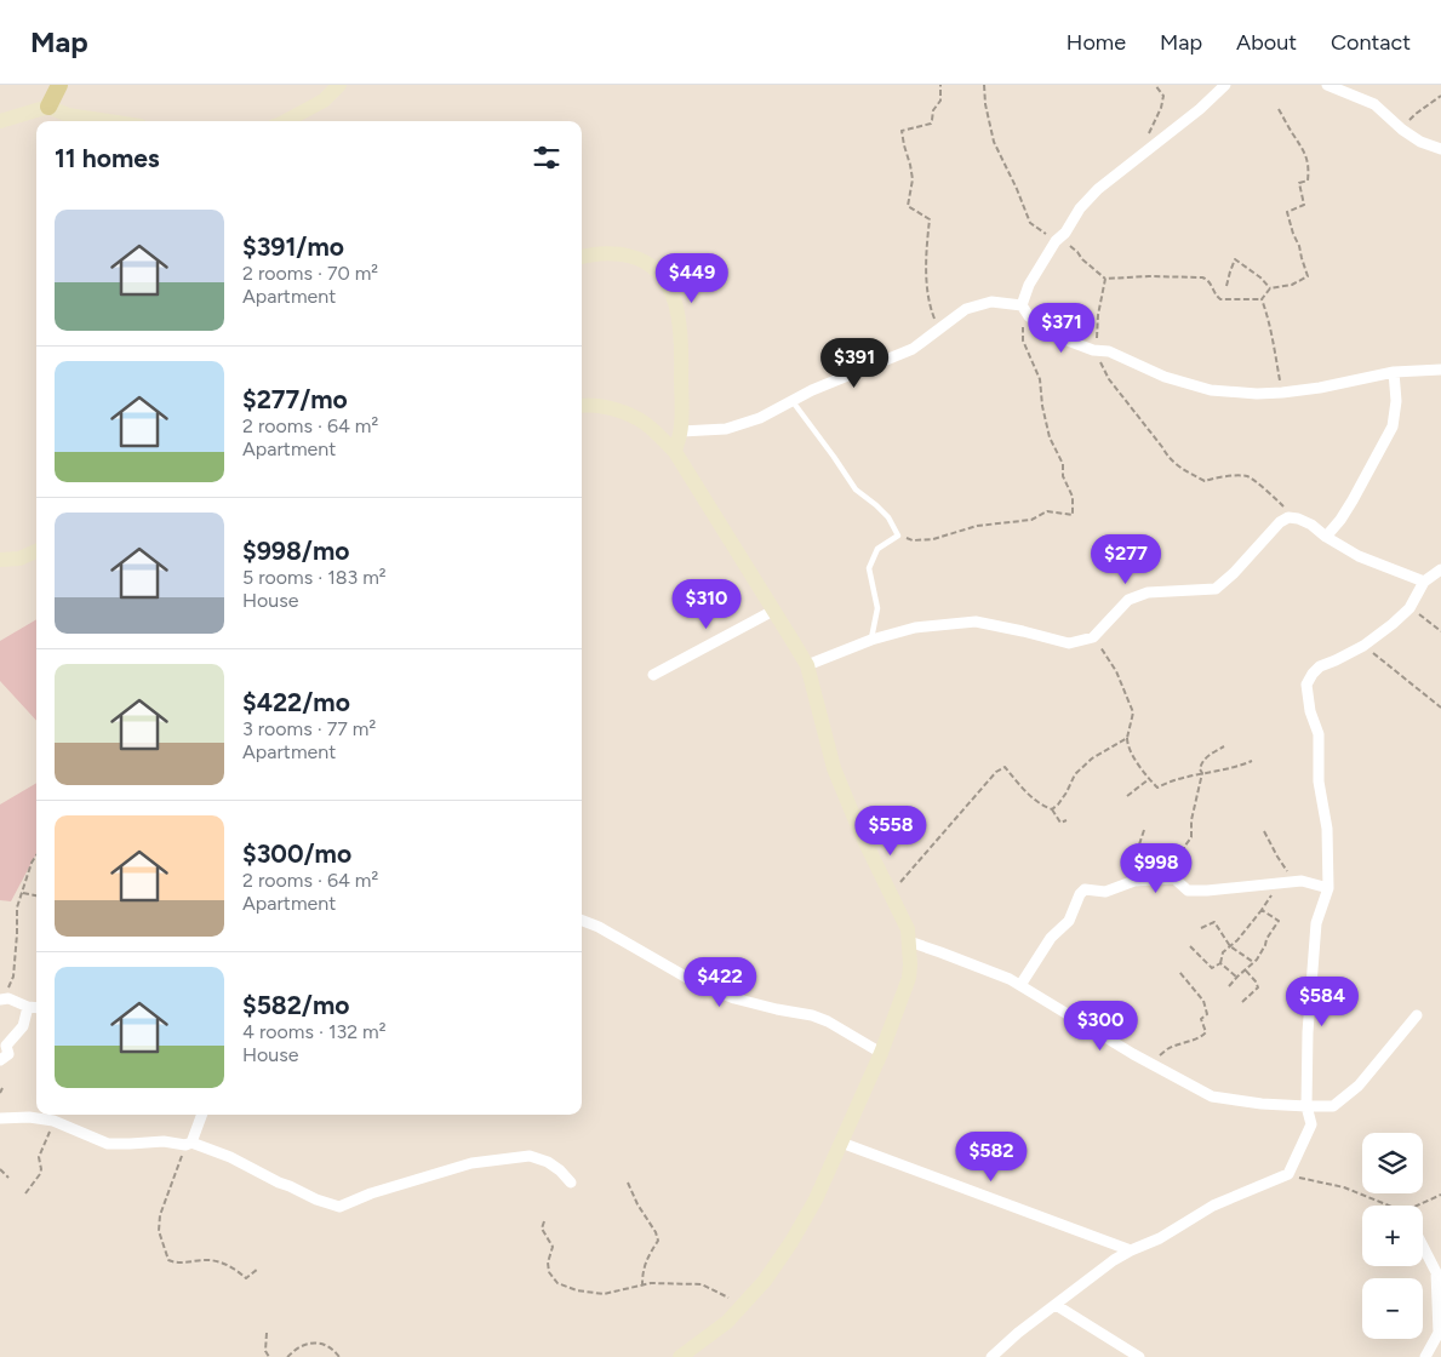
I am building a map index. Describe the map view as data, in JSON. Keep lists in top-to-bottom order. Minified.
{"page":{"header":"Map","nav":["Home","Map","About","Contact"],"heading":"11 homes","list":[{"name":"$391/mo","note":"2 rooms · 70 m² · Apartment"},{"name":"$277/mo","note":"2 rooms · 64 m² · Apartment"},{"name":"$998/mo","note":"5 rooms · 183 m² · House"},{"name":"$422/mo","note":"3 rooms · 77 m² · Apartment"},{"name":"$300/mo","note":"2 rooms · 64 m² · Apartment"},{"name":"$582/mo","note":"4 rooms · 132 m² · House"}],"price":["$449","$371","$391","$277","$310","$558","$998","$422","$584","$300","$582"],"map_buttons":["+","−"]}}
